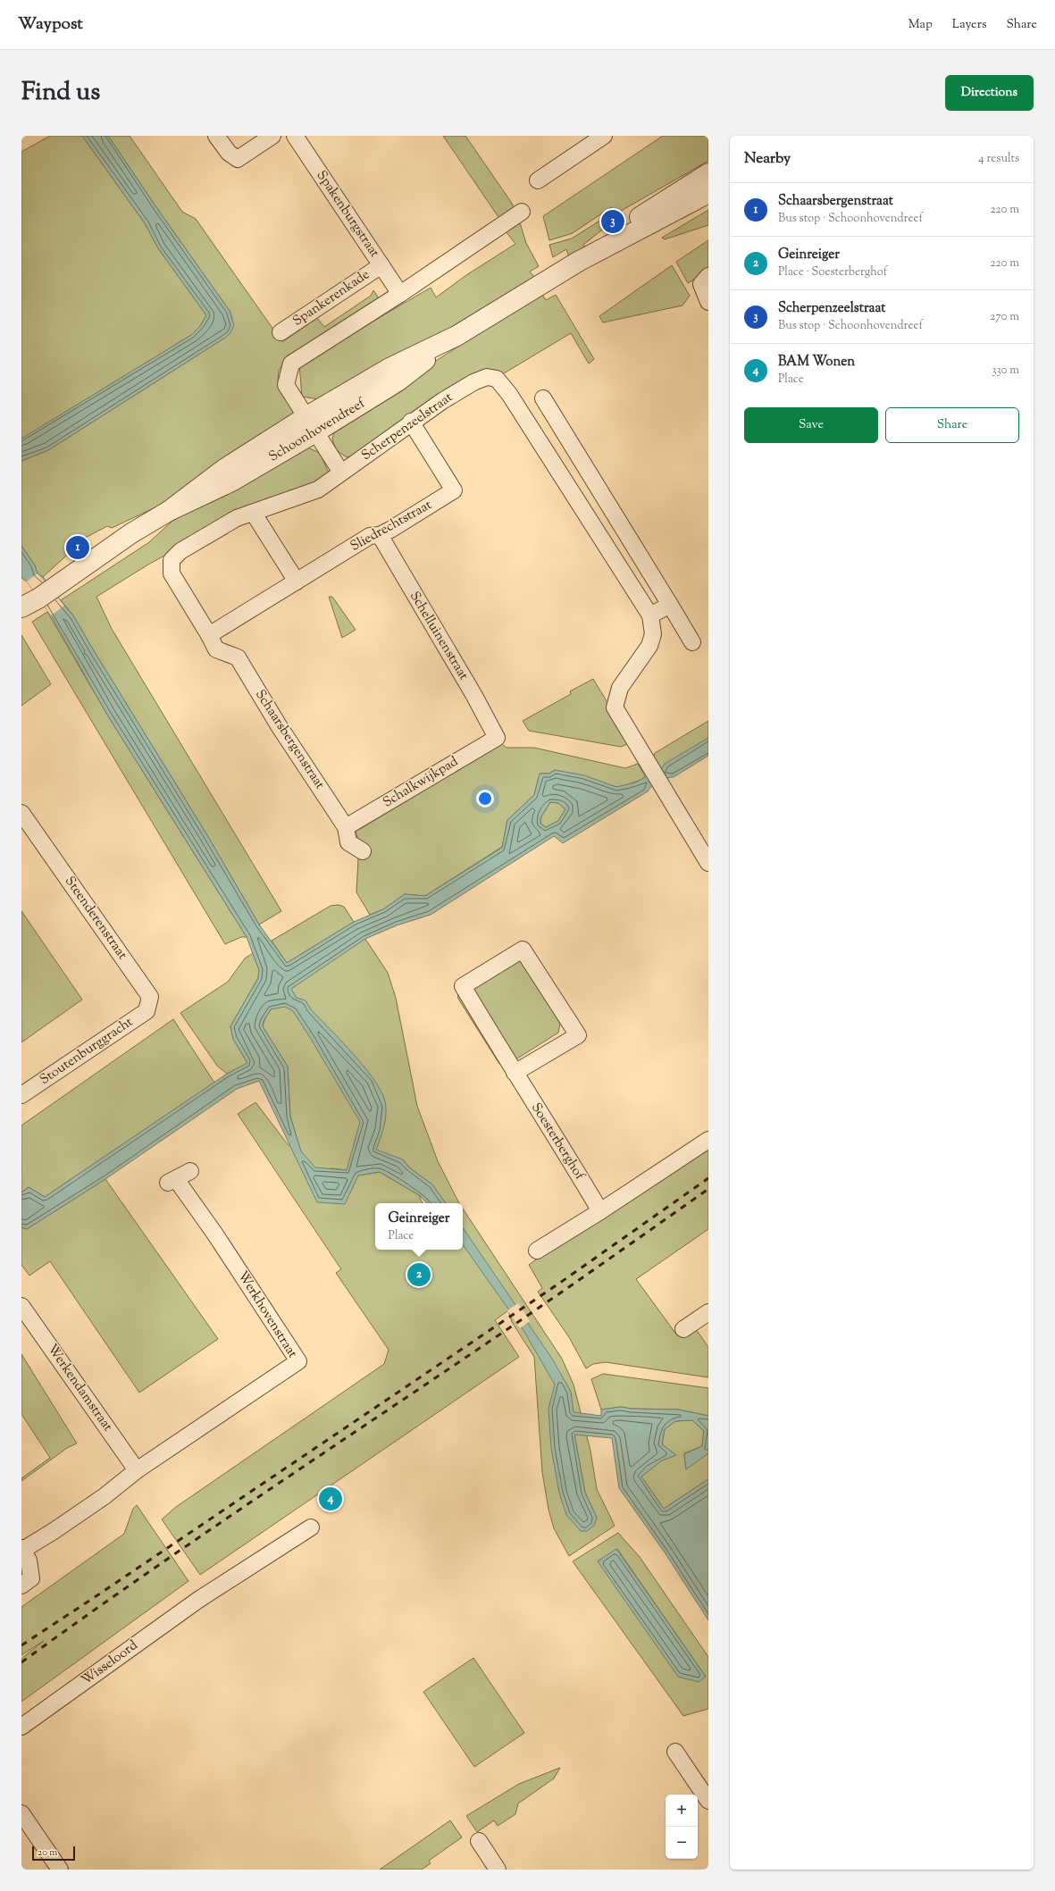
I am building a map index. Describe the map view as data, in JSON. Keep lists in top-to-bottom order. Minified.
{"streets":{"street":["Spakenburgstraat","Spankerenkade","Scherpenzeelstraat","Schoonhovendreef","Sliedrechtstraat","Schelluinenstraat","Schaarsbergenstraat","Schalkwijkpad","Steenderenstraat","Stoutenburggracht","Soesterberghof","Werkhovenstraat","Werkendamstraat","Wisseloord"]},"crossings":[["Spakenburgstraat","Spankerenkade"],["Scherpenzeelstraat","Sliedrechtstraat"],["Scherpenzeelstraat","Schaarsbergenstraat"],["Sliedrechtstraat","Schelluinenstraat"],["Sliedrechtstraat","Schaarsbergenstraat"],["Schelluinenstraat","Schalkwijkpad"],["Schaarsbergenstraat","Schalkwijkpad"],["Steenderenstraat","Stoutenburggracht"],["Werkhovenstraat","Werkendamstraat"]],"scale_bar":"20 m","page":{"header":"Waypost","nav":["Map","Layers","Share"],"title":"Find us","buttons":["Directions",["Save","Share"]],"heading":["Nearby","4 results"],"list":[{"mark":"1","name":"Schaarsbergenstraat","note":"Bus stop · Schoonhovendreef","value":"220 m"},{"mark":"2","name":"Geinreiger","note":"Place · Soesterberghof","value":"220 m"},{"mark":"3","name":"Scherpenzeelstraat","note":"Bus stop · Schoonhovendreef","value":"270 m"},{"mark":"4","name":"BAM Wonen","note":"Place","value":"330 m"}],"pins":["3","1","2","4"],"popup":["Geinreiger","Place"],"map_buttons":["+","−"],"scale":"20 m"}}
